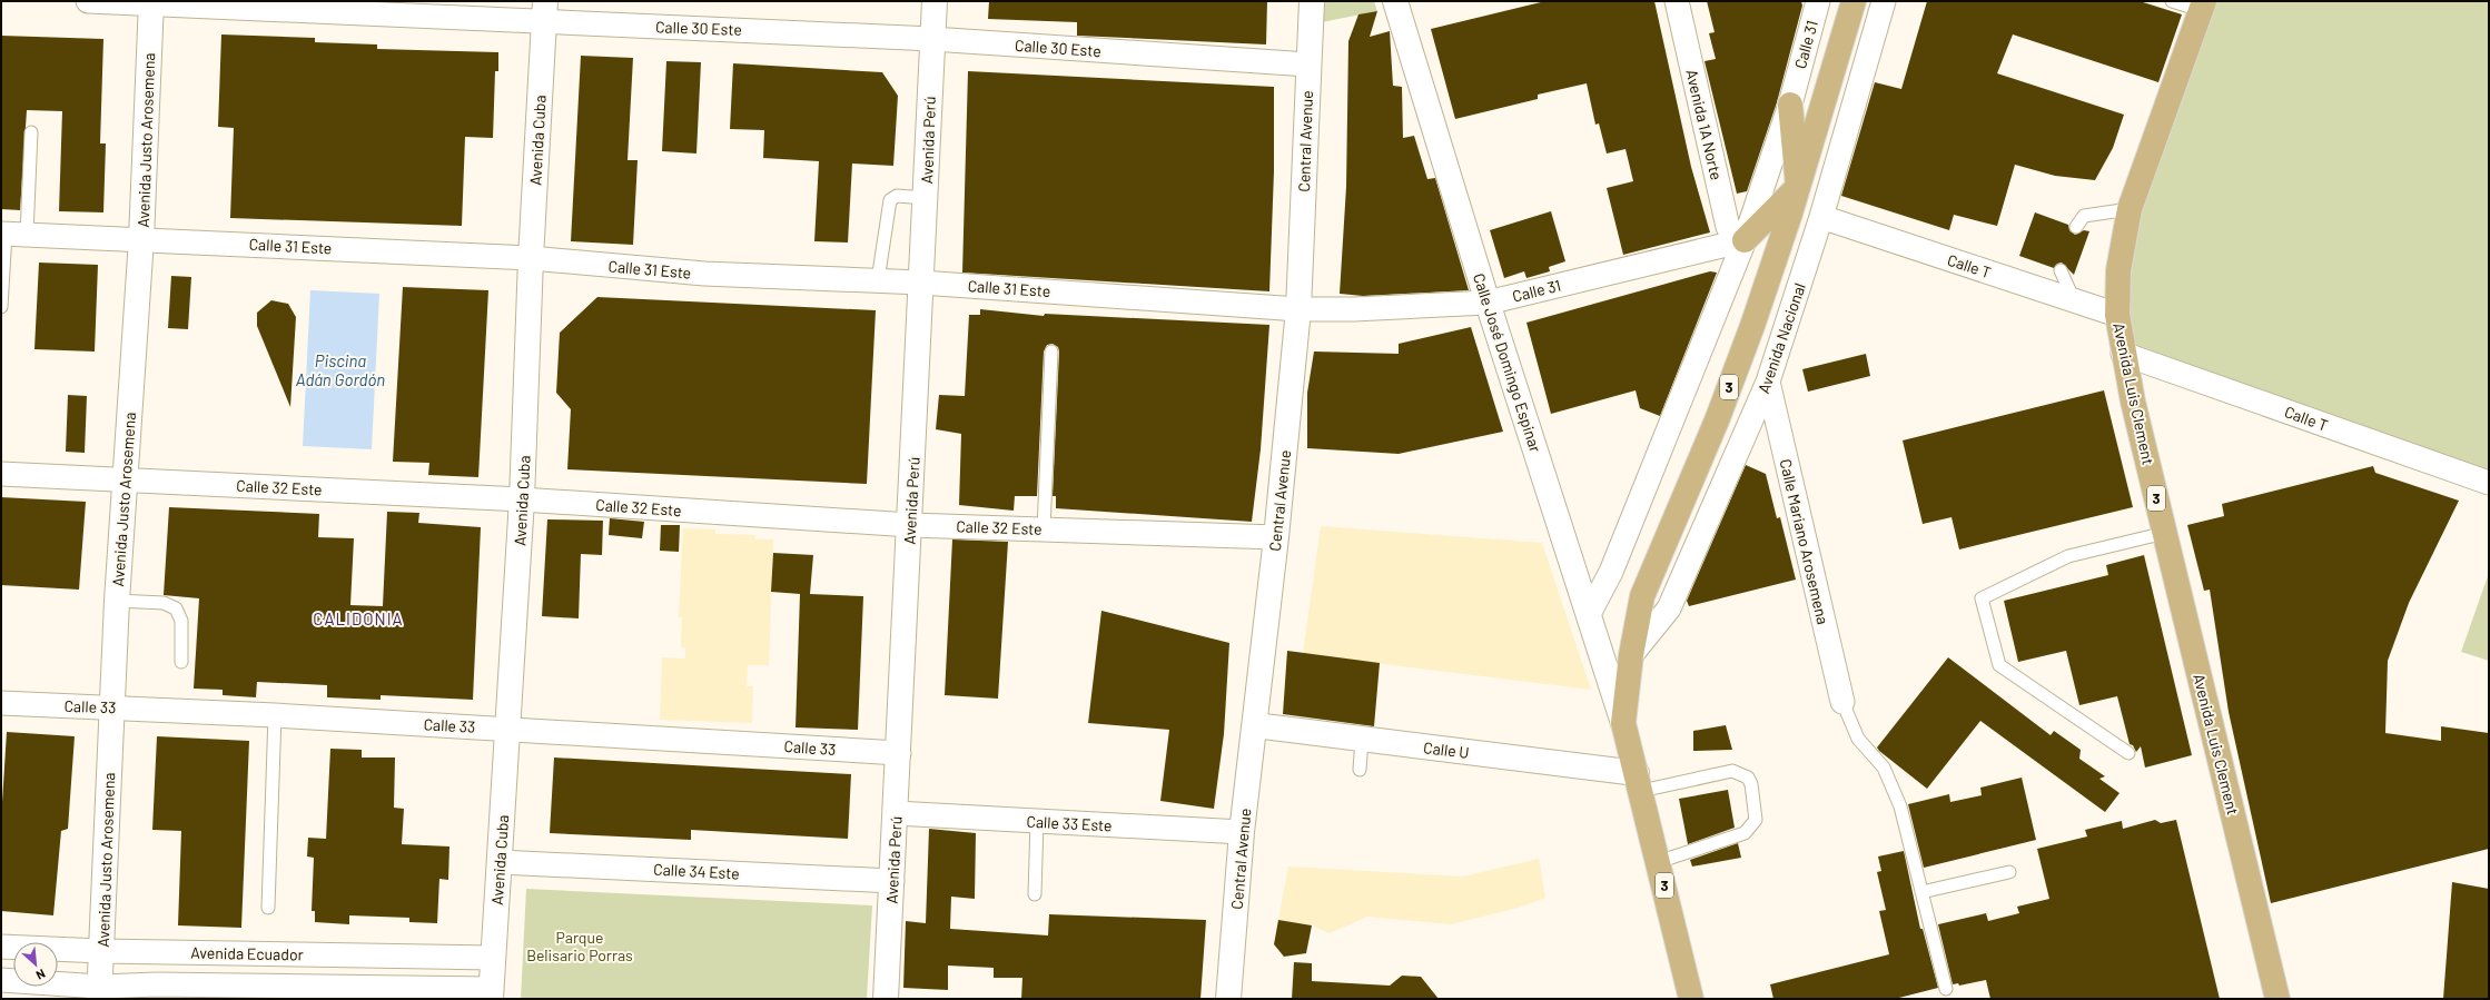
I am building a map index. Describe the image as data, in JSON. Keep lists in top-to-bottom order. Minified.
{"streets":{"main road":["Avenida Nacional","3","Avenida Luis Clement"],"street":["Calle 30 Este","Calle 31","Avenida 1A Norte","Avenida Justo Arosemena","Avenida Cuba","Avenida Perú","Central Avenue","Calle 31 Este","Calle T","Calle José Domingo Espinar","Calle 32 Este","Calle Mariano Arosemena","Calle 33","Calle U","Calle 33 Este","Calle 34 Este","Avenida Ecuador"]},"crossings":[["Calle 30 Este","Avenida Justo Arosemena"],["Calle 30 Este","Avenida Cuba"],["Calle 30 Este","Avenida Perú"],["Calle 30 Este","Central Avenue"],["Calle 31","Avenida 1A Norte"],["Calle 31","Central Avenue"],["Calle 31","Calle 31 Este"],["Calle 31","Calle José Domingo Espinar"],["Avenida Justo Arosemena","Calle 31 Este"],["Avenida Justo Arosemena","Calle 32 Este"],["Avenida Justo Arosemena","Calle 33"],["Avenida Justo Arosemena","Avenida Ecuador"],["Avenida Cuba","Calle 31 Este"],["Avenida Cuba","Calle 32 Este"],["Avenida Cuba","Calle 33"],["Avenida Cuba","Calle 34 Este"],["Avenida Cuba","Avenida Ecuador"],["Avenida Perú","Calle 31 Este"],["Avenida Perú","Calle 32 Este"],["Avenida Perú","Calle 33"],["Avenida Perú","Calle 33 Este"],["Avenida Perú","Calle 34 Este"],["Central Avenue","Calle 31 Este"],["Central Avenue","Calle 32 Este"],["Central Avenue","Calle U"],["Central Avenue","Calle 33 Este"],["Calle T","Avenida Nacional"],["Calle T","Avenida Luis Clement"],["Avenida Nacional","Calle José Domingo Espinar"],["Avenida Nacional","3"],["Avenida Nacional","Calle Mariano Arosemena"],["Avenida Nacional","Calle U"],["3","Calle U"]],"districts":["CALIDONIA"],"water":["Piscina Adán Gordón"],"parks":["Parque Belisario Porras"],"north":"bottom right"}
